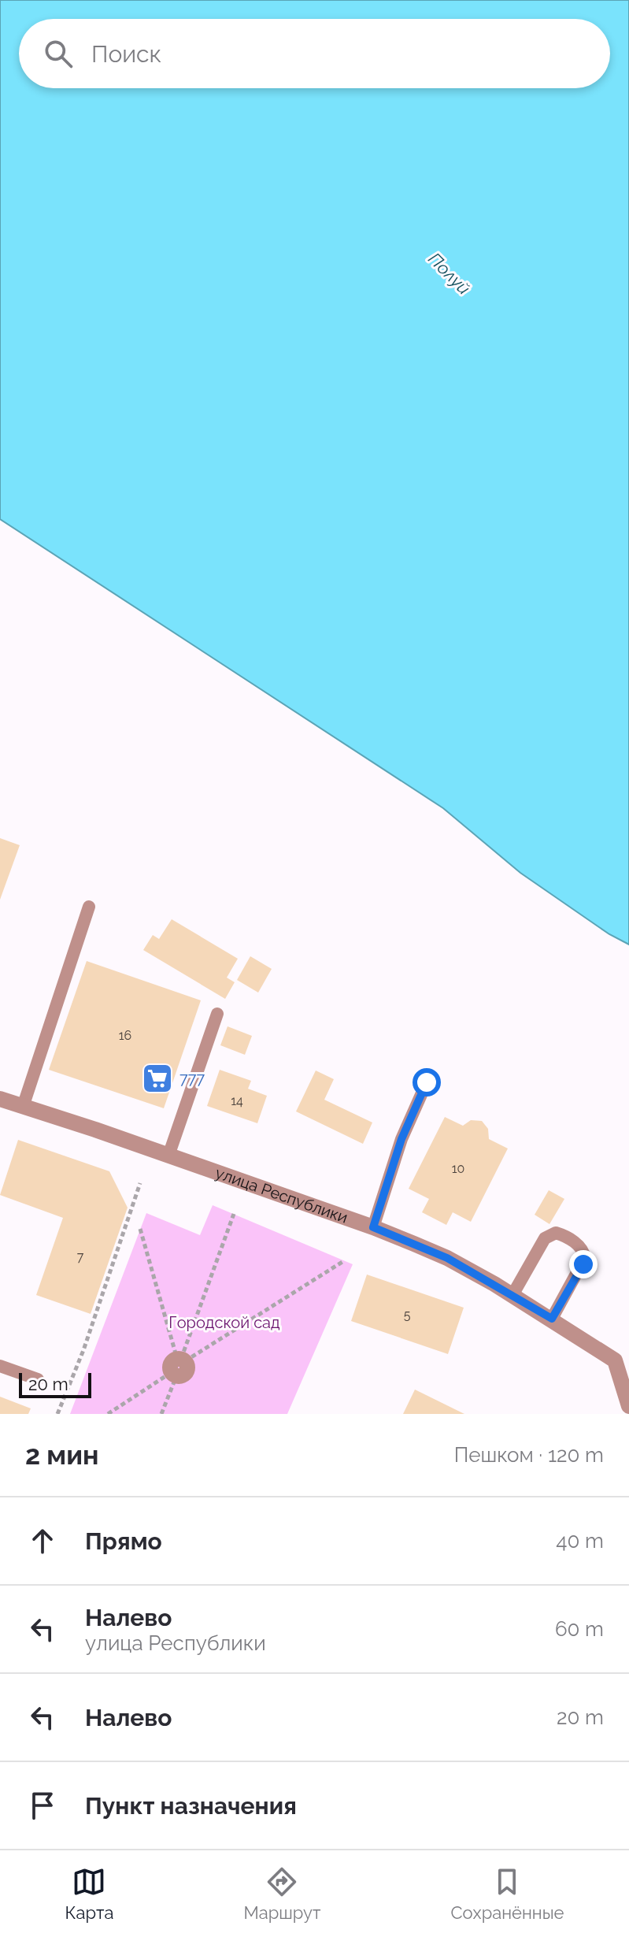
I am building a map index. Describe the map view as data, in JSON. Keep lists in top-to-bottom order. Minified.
{"streets":{"street":["улица Республики"]},"water":["Полуй"],"parks":["Городской сад"],"places":{"supermarket":["777"]},"house_numbers":["16","14","10","7","5"],"scale_bar":"20 m","page":{"search":"Поиск","scale":"20 m","heading":["2 мин","Пешком · 120 m"],"list":[["Прямо","40 m"],["Налево","улица Республики","60 m"],["Налево","20 m"],"Пункт назначения"],"nav":["Карта","Маршрут","Сохранённые"]}}
